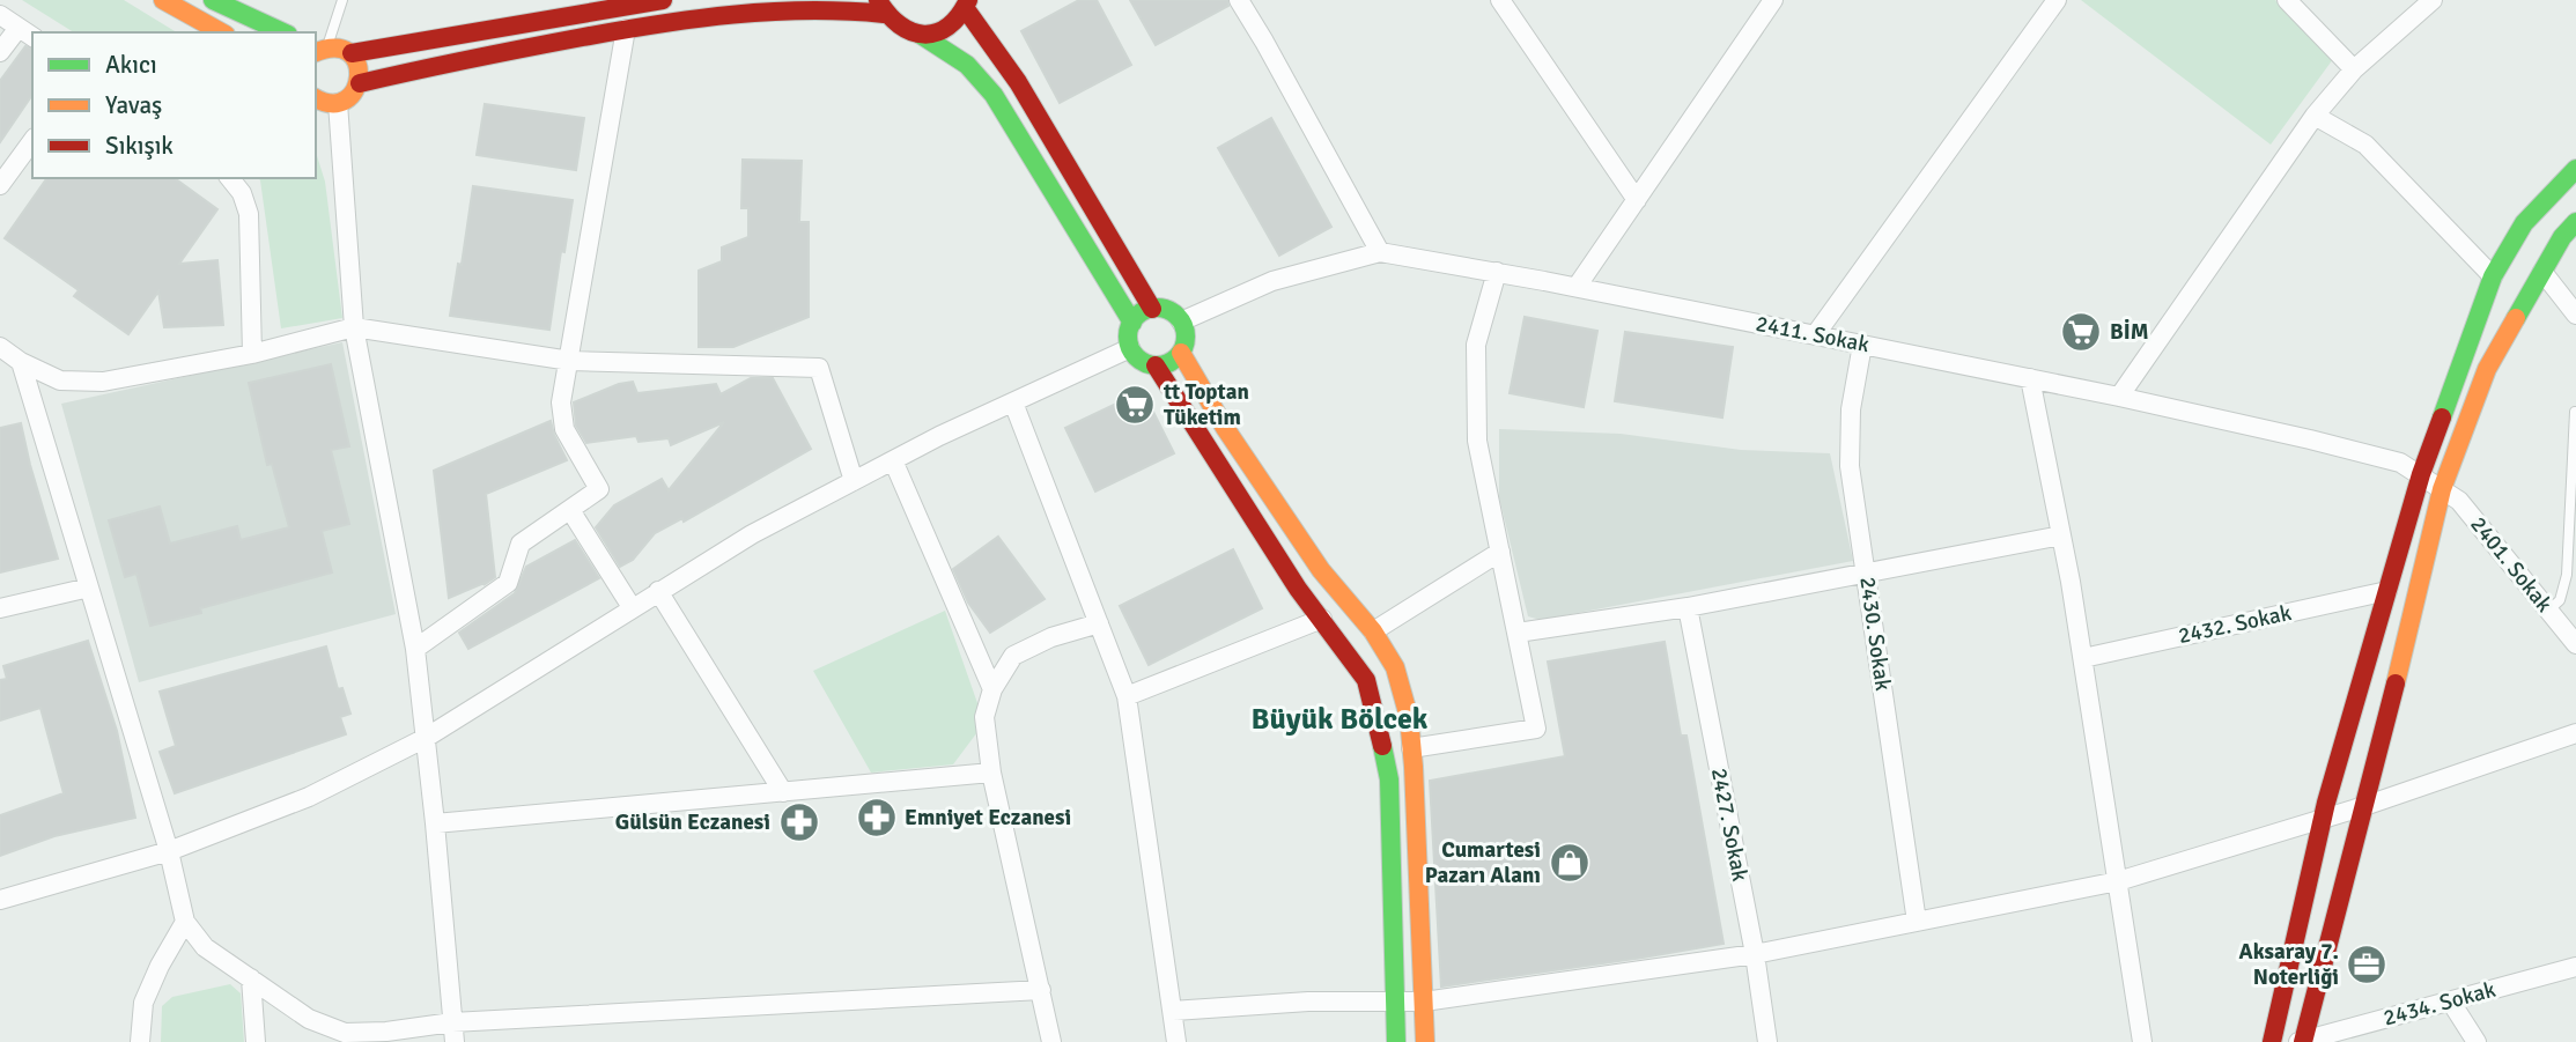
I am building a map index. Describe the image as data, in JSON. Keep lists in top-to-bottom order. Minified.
{"streets":{"street":["2411. Sokak","2401. Sokak","2432. Sokak","2430. Sokak","2427. Sokak","2434. Sokak"]},"crossings":[["2411. Sokak","2401. Sokak"],["2411. Sokak","2430. Sokak"]],"districts":["Büyük Bölcek"],"places":{"supermarket":["BİM","tt Toptan Tüketim"],"pharmacy":["Emniyet Eczanesi","Gülsün Eczanesi"],"shop":["Cumartesi Pazarı Alanı"],"office":["Aksaray 7. Noterliği"]},"legend":["Akıcı","Yavaş","Sıkışık"]}
